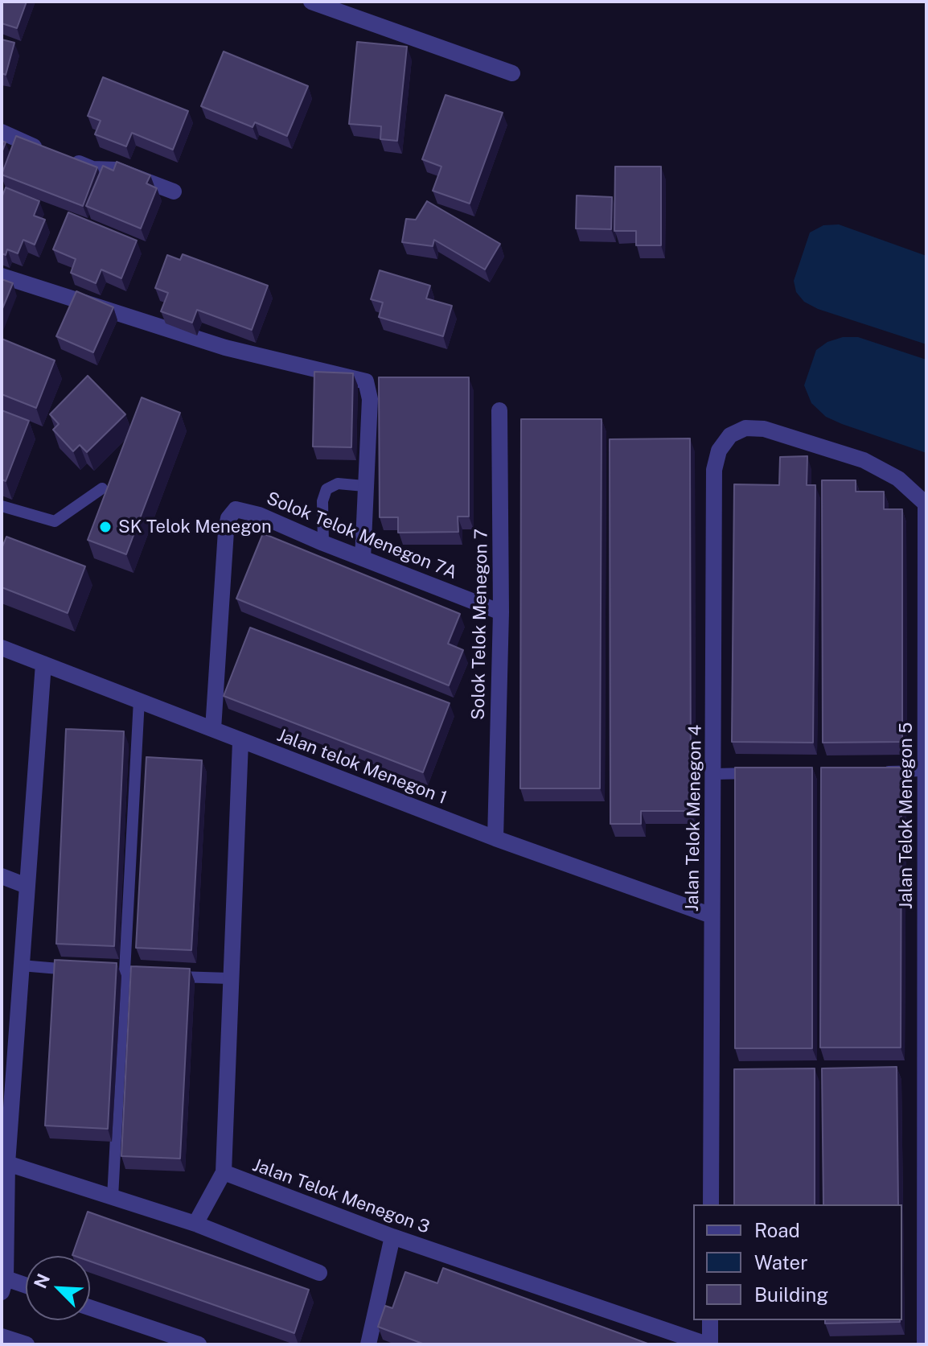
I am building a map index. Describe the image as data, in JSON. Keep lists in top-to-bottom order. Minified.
{"streets":{"street":["Solok Telok Menegon 7A","Solok Telok Menegon 7","Jalan telok Menegon 1","Jalan Telok Menegon 5","Jalan Telok Menegon 4","Jalan Telok Menegon 3"]},"crossings":[["Solok Telok Menegon 7A","Solok Telok Menegon 7"],["Solok Telok Menegon 7A","Jalan telok Menegon 1"],["Solok Telok Menegon 7","Jalan telok Menegon 1"],["Jalan telok Menegon 1","Jalan Telok Menegon 4"],["Jalan telok Menegon 1","Jalan Telok Menegon 3"],["Jalan Telok Menegon 5","Jalan Telok Menegon 4"]],"places":["SK Telok Menegon"],"legend":["Road","Water","Building"],"north":"top left"}
